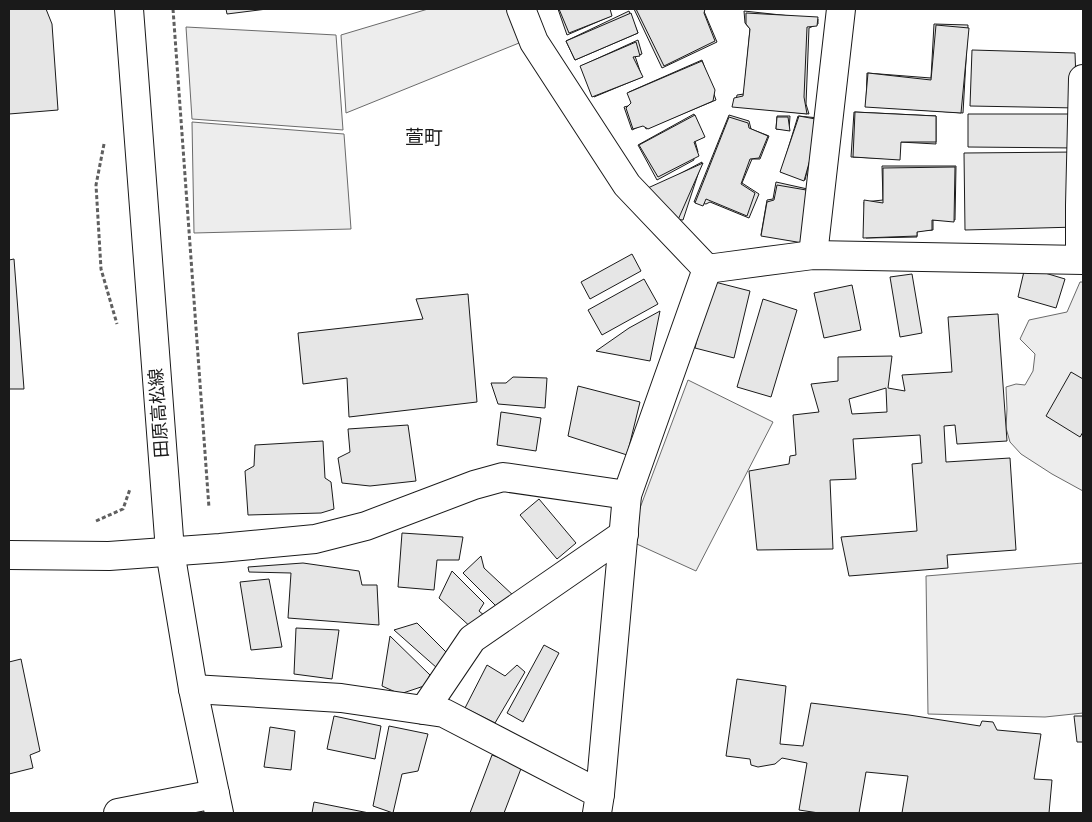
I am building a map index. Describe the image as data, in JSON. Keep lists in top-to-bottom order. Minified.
{"streets":{"street":["田原高松線"]},"districts":["萱町"]}
